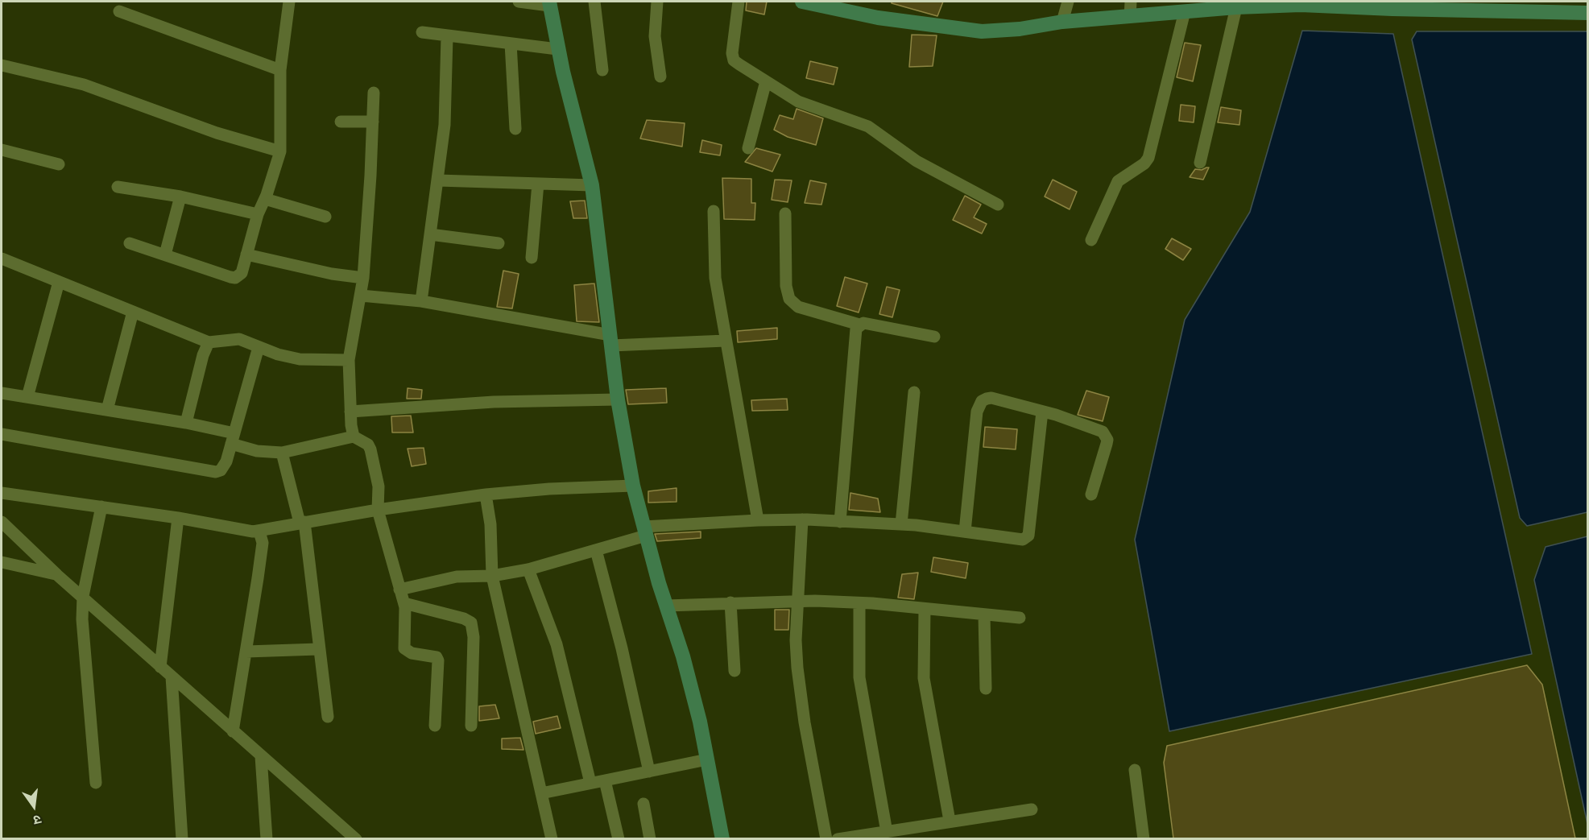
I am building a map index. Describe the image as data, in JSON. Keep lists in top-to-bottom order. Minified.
{"north":"bottom"}
